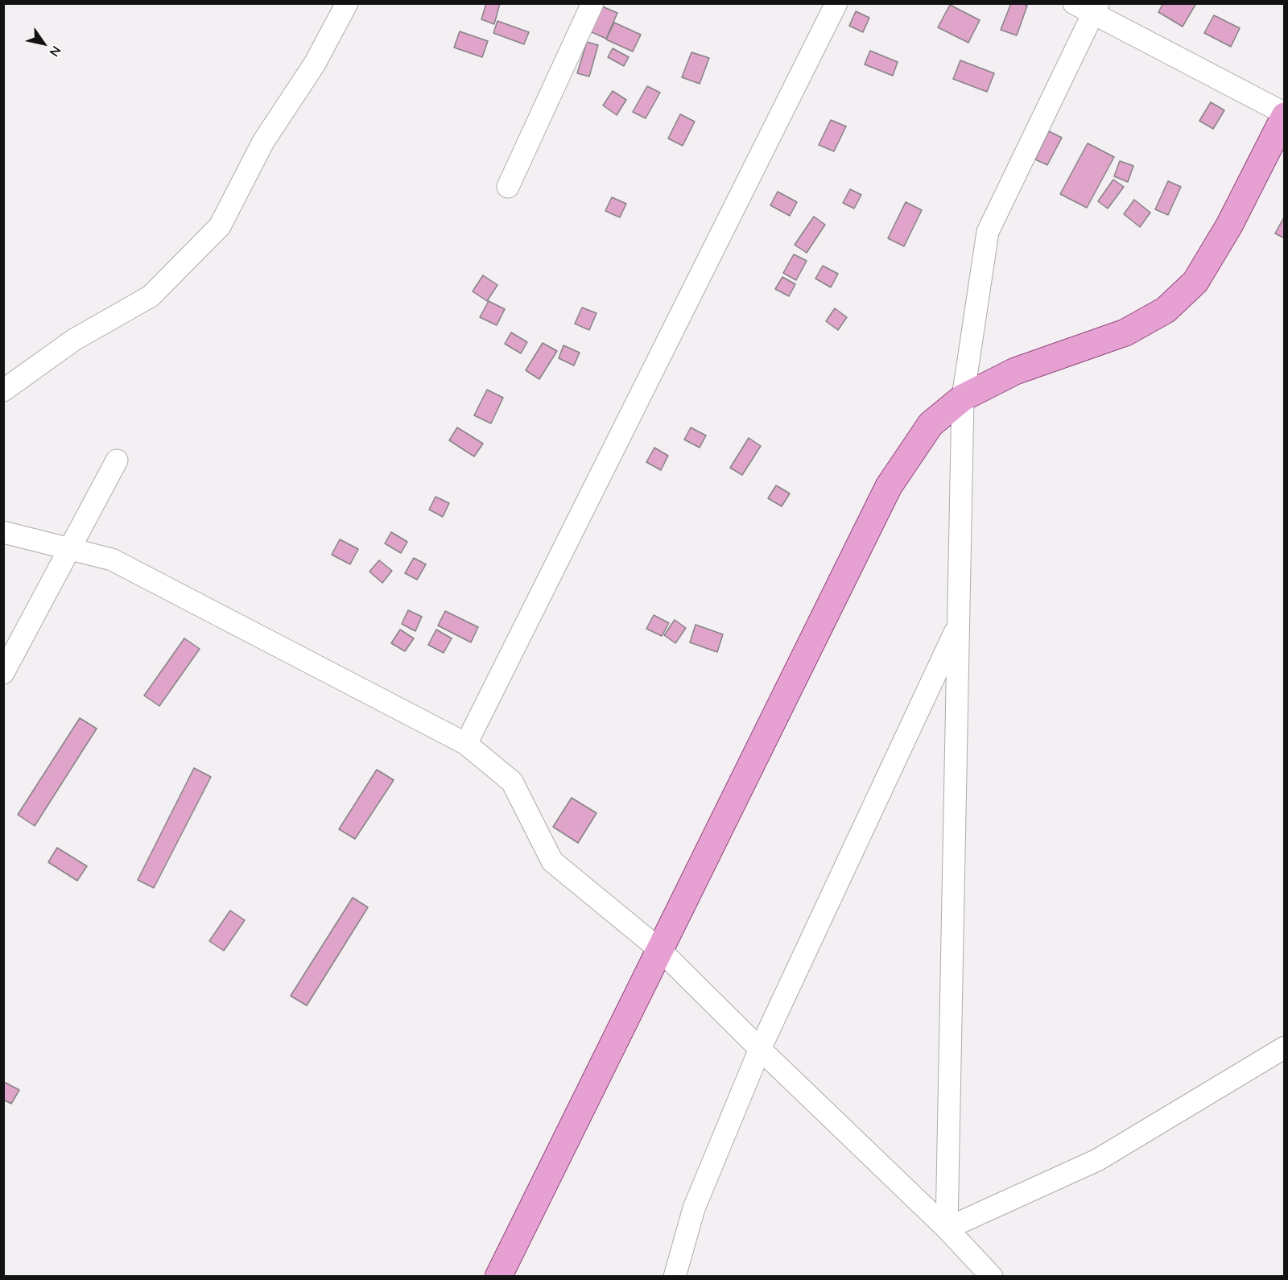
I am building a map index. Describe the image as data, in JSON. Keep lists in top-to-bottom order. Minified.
{"north":"bottom right"}
